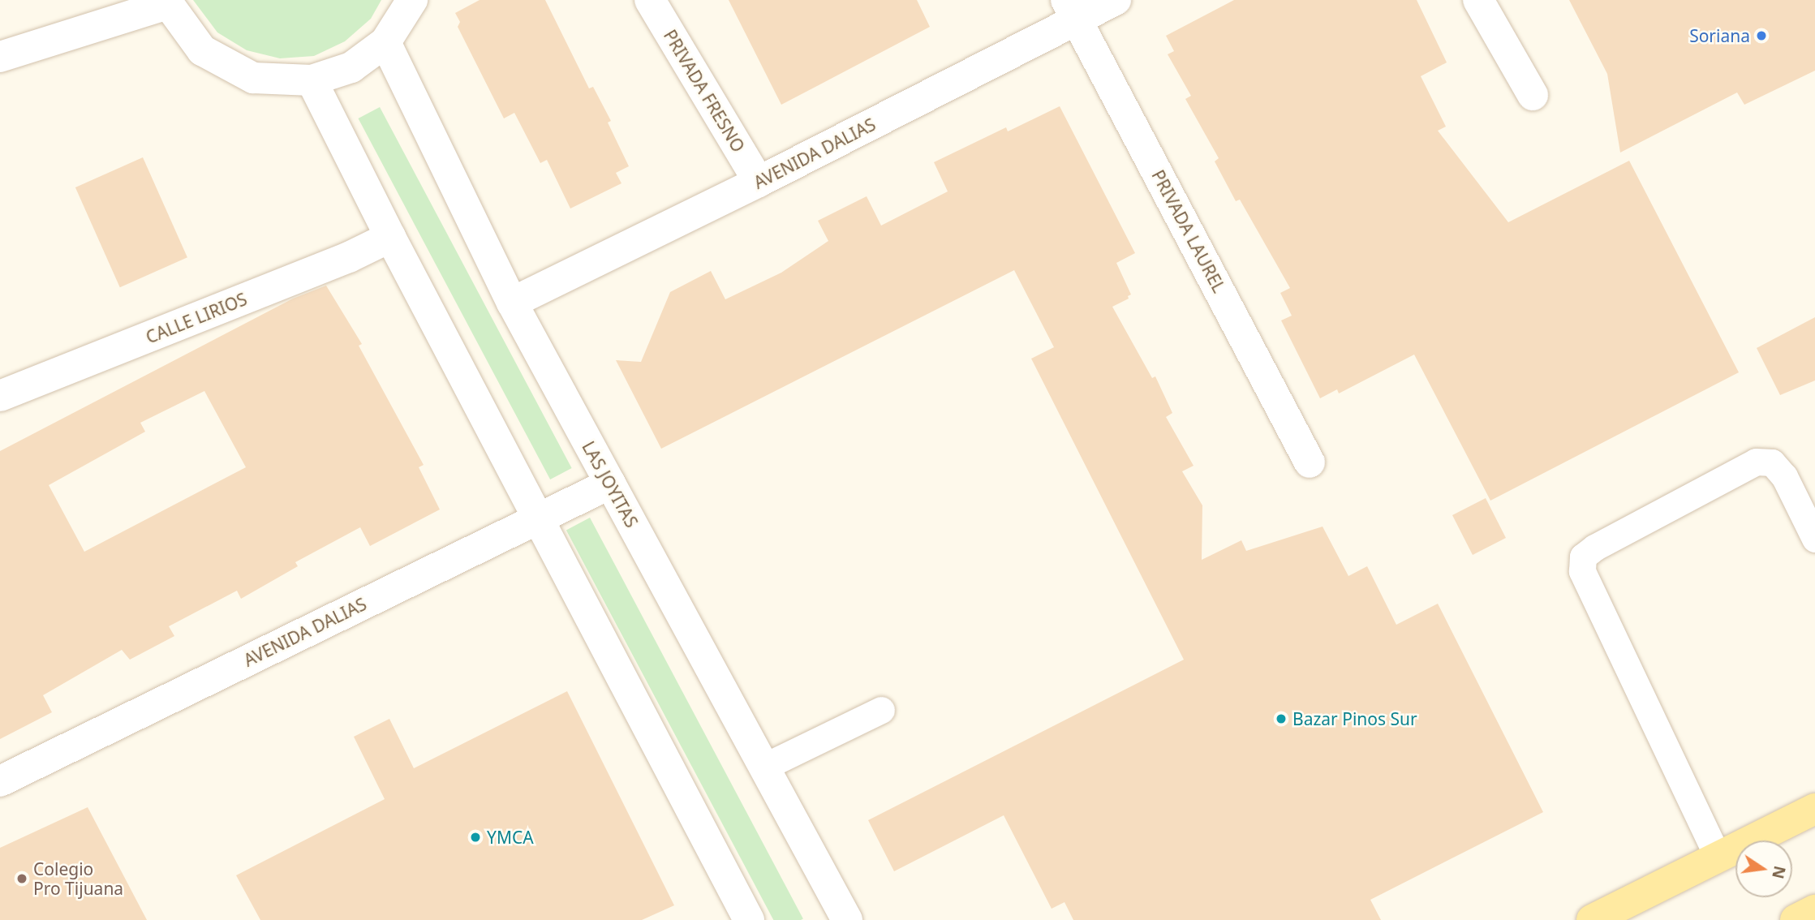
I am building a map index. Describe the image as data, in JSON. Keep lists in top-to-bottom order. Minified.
{"streets":{"street":["PRIVADA FRESNO","AVENIDA DALIAS","PRIVADA LAUREL","CALLE LIRIOS","LAS JOYITAS"]},"crossings":[["PRIVADA FRESNO","AVENIDA DALIAS"],["AVENIDA DALIAS","PRIVADA LAUREL"],["AVENIDA DALIAS","LAS JOYITAS"]],"places":["Soriana","Bazar Pinos Sur","YMCA","Colegio Pro Tijuana"],"north":"right"}
